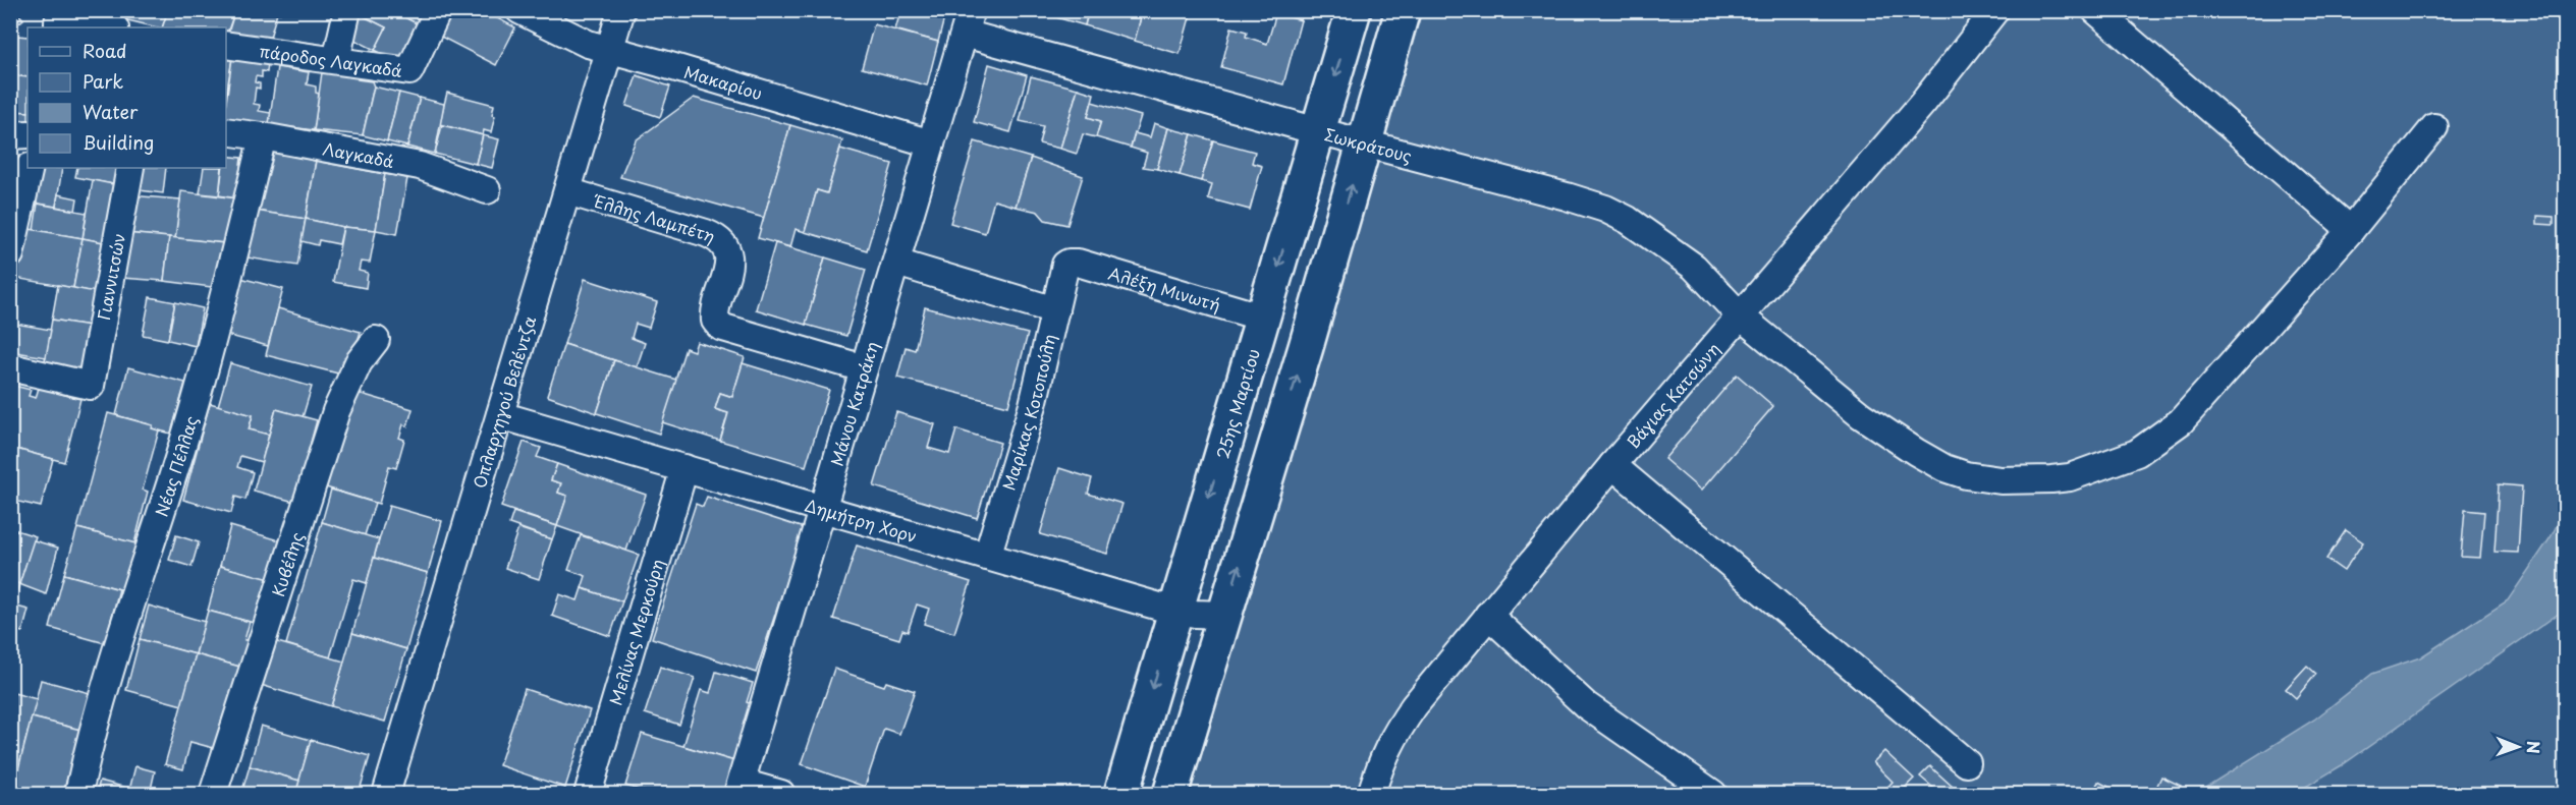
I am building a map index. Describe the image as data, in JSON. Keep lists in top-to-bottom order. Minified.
{"streets":{"street":["πάροδος Λαγκαδά","Μακαρίου","Σωκράτους","Λαγκαδά","Έλλης Λαμπέτη","Γιαννιτσών","Αλέξη Μινωτή","Βάγιας Κατσώνη","Οπλαρχηγού Βελέντζα","Μάνου Κατράκη","25ης Μαρτίου","Μαρίκας Κοτοπούλη","Νέας Πέλλας","Δημήτρη Χορν","Κυβέλης","Μελίνας Μερκούρη"]},"crossings":[["Μακαρίου","Οπλαρχηγού Βελέντζα"],["Μακαρίου","Μάνου Κατράκη"],["Σωκράτους","Βάγιας Κατσώνη"],["Σωκράτους","Μάνου Κατράκη"],["Σωκράτους","25ης Μαρτίου"],["Λαγκαδά","Νέας Πέλλας"],["Έλλης Λαμπέτη","Οπλαρχηγού Βελέντζα"],["Έλλης Λαμπέτη","Μάνου Κατράκη"],["Αλέξη Μινωτή","25ης Μαρτίου"],["Αλέξη Μινωτή","Μαρίκας Κοτοπούλη"],["Οπλαρχηγού Βελέντζα","Δημήτρη Χορν"],["Μάνου Κατράκη","Δημήτρη Χορν"],["25ης Μαρτίου","Δημήτρη Χορν"],["Μαρίκας Κοτοπούλη","Δημήτρη Χορν"],["Δημήτρη Χορν","Μελίνας Μερκούρη"]],"legend":["Road","Park","Water","Building"],"north":"right"}
